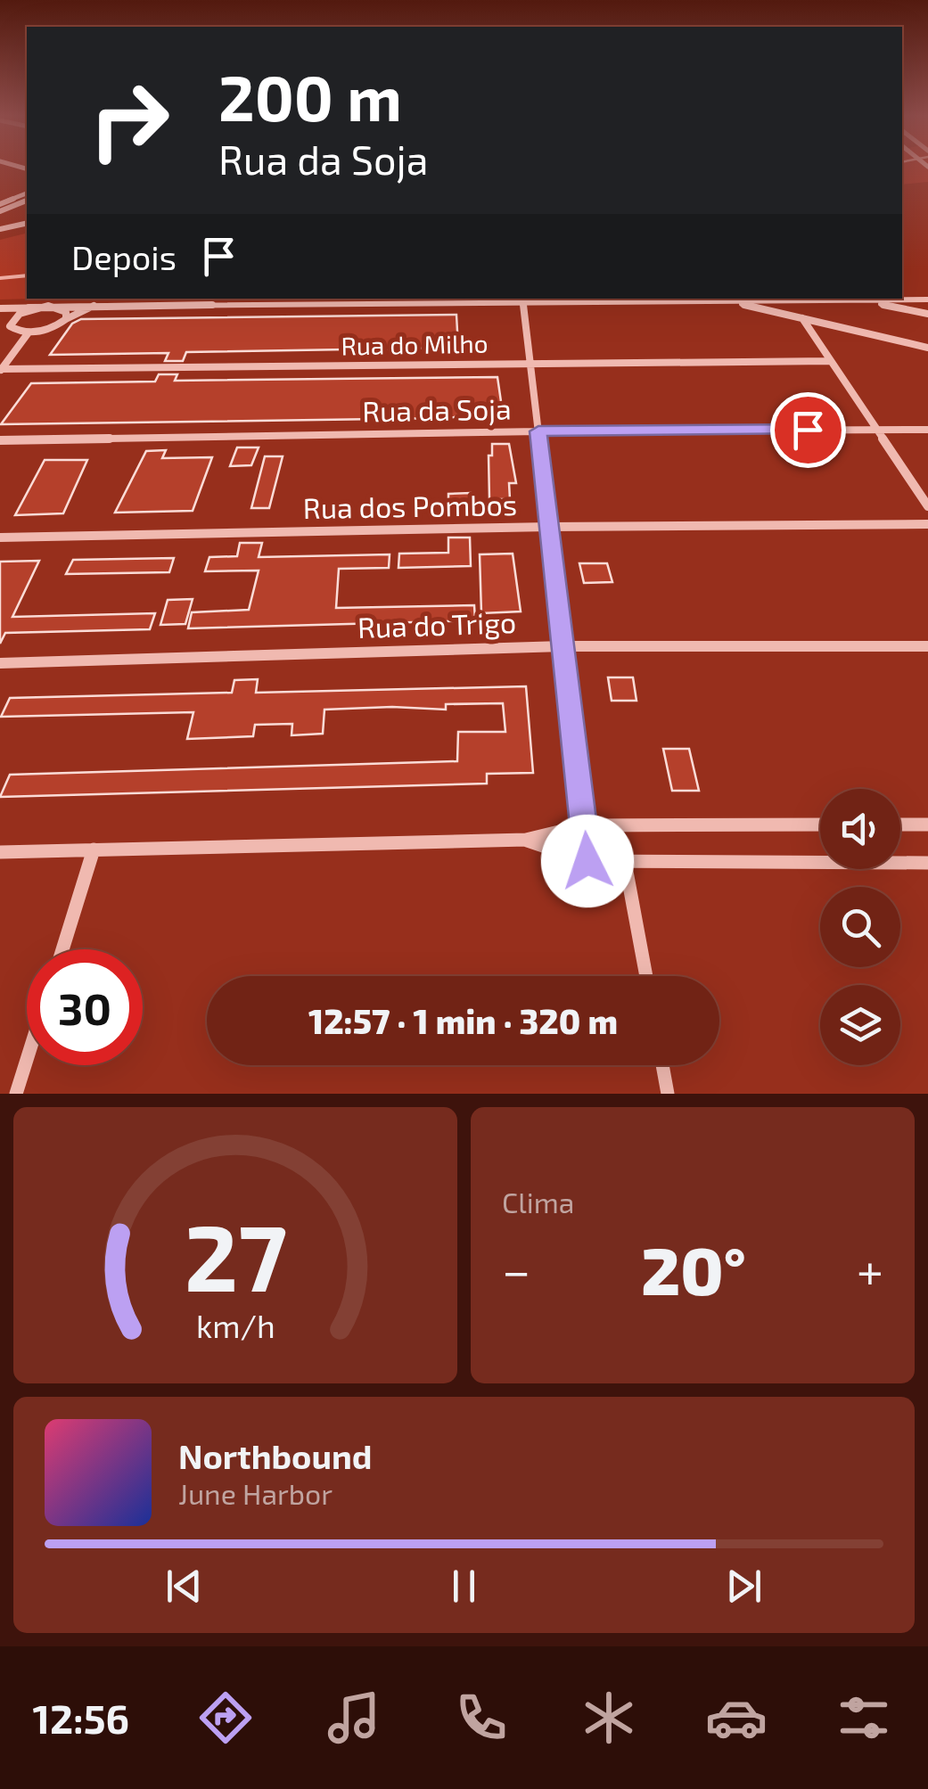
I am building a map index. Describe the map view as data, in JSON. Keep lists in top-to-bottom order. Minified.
{"streets":{"street":["Rua do Milho","Rua da Soja","Rua dos Pombos","Rua do Trigo"]},"page":{"turn":["200 m","Rua da Soja"],"then":"Depois","limit":"30","trip":"12:57 · 1 min · 320 m","tile":"Clima","heat":["−","20°","+"],"song":["Northbound","June Harbor"],"tabs":"12:56","gauge":["27","km/h"]}}
